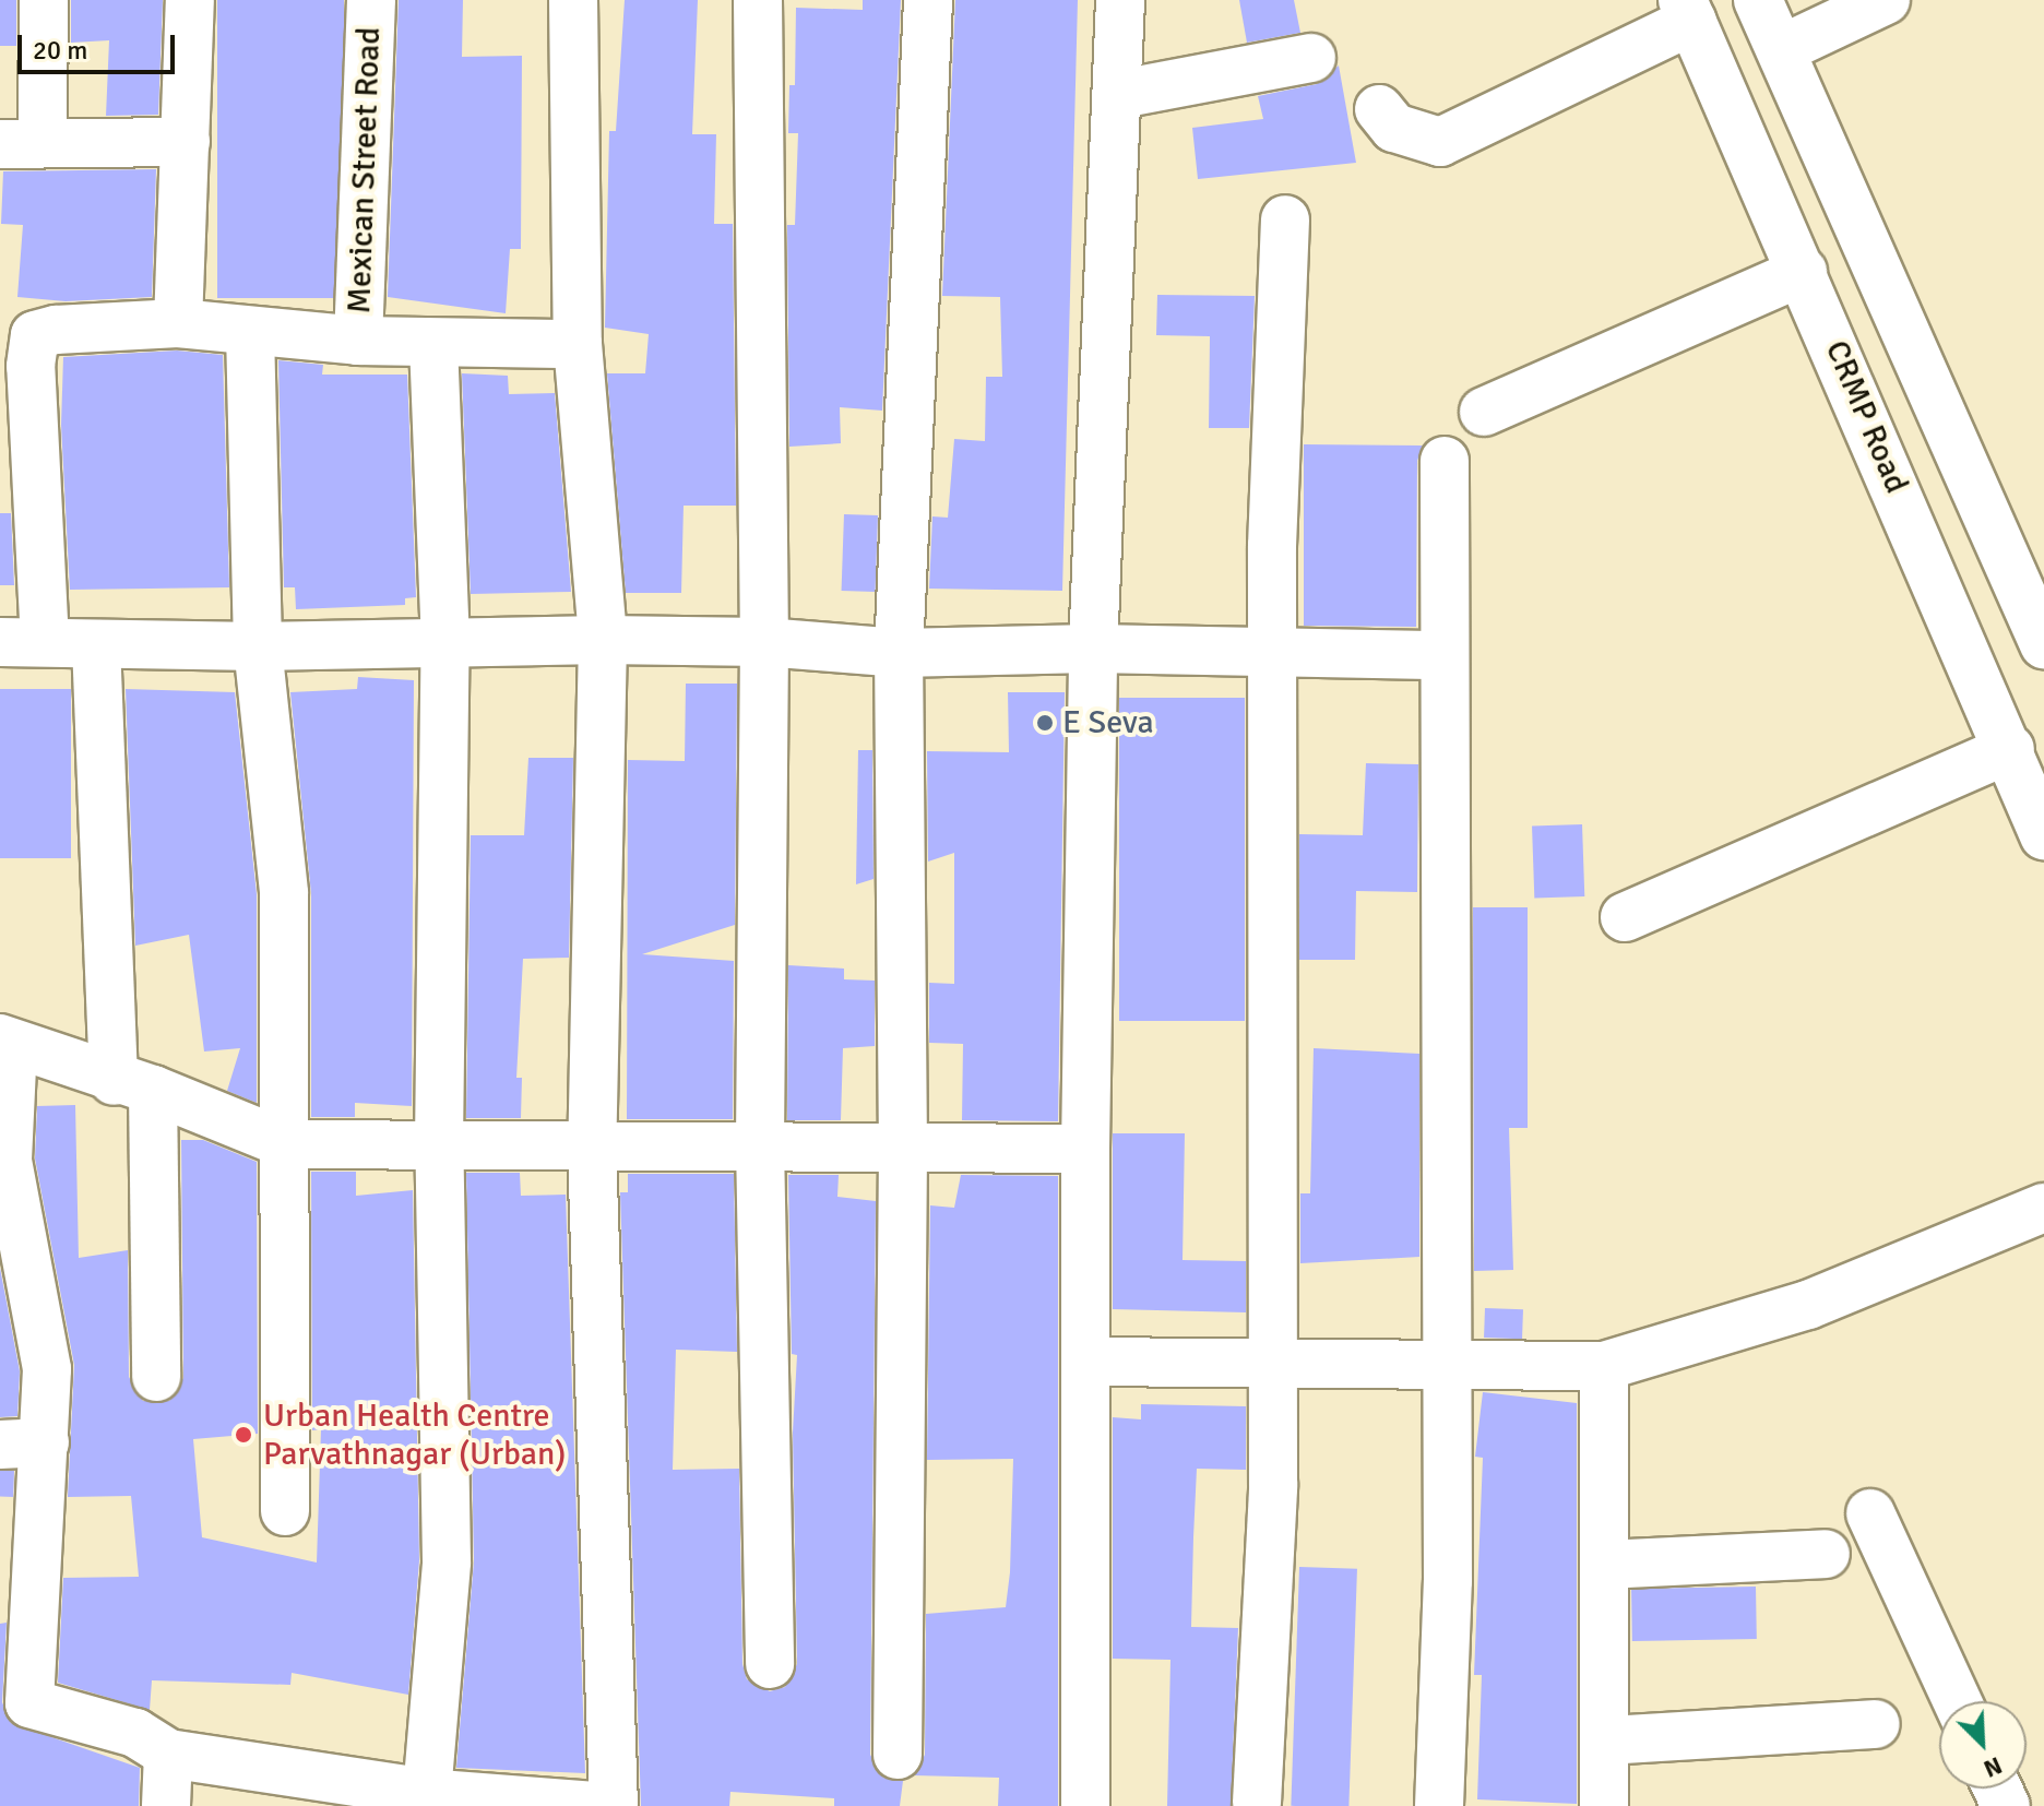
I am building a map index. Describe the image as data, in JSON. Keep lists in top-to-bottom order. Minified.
{"streets":{"street":["Mexican Street Road","CRMP Road"]},"places":["E Seva","Urban Health Centre Parvathnagar (Urban)"],"scale_bar":"20 m","north":"bottom right"}
